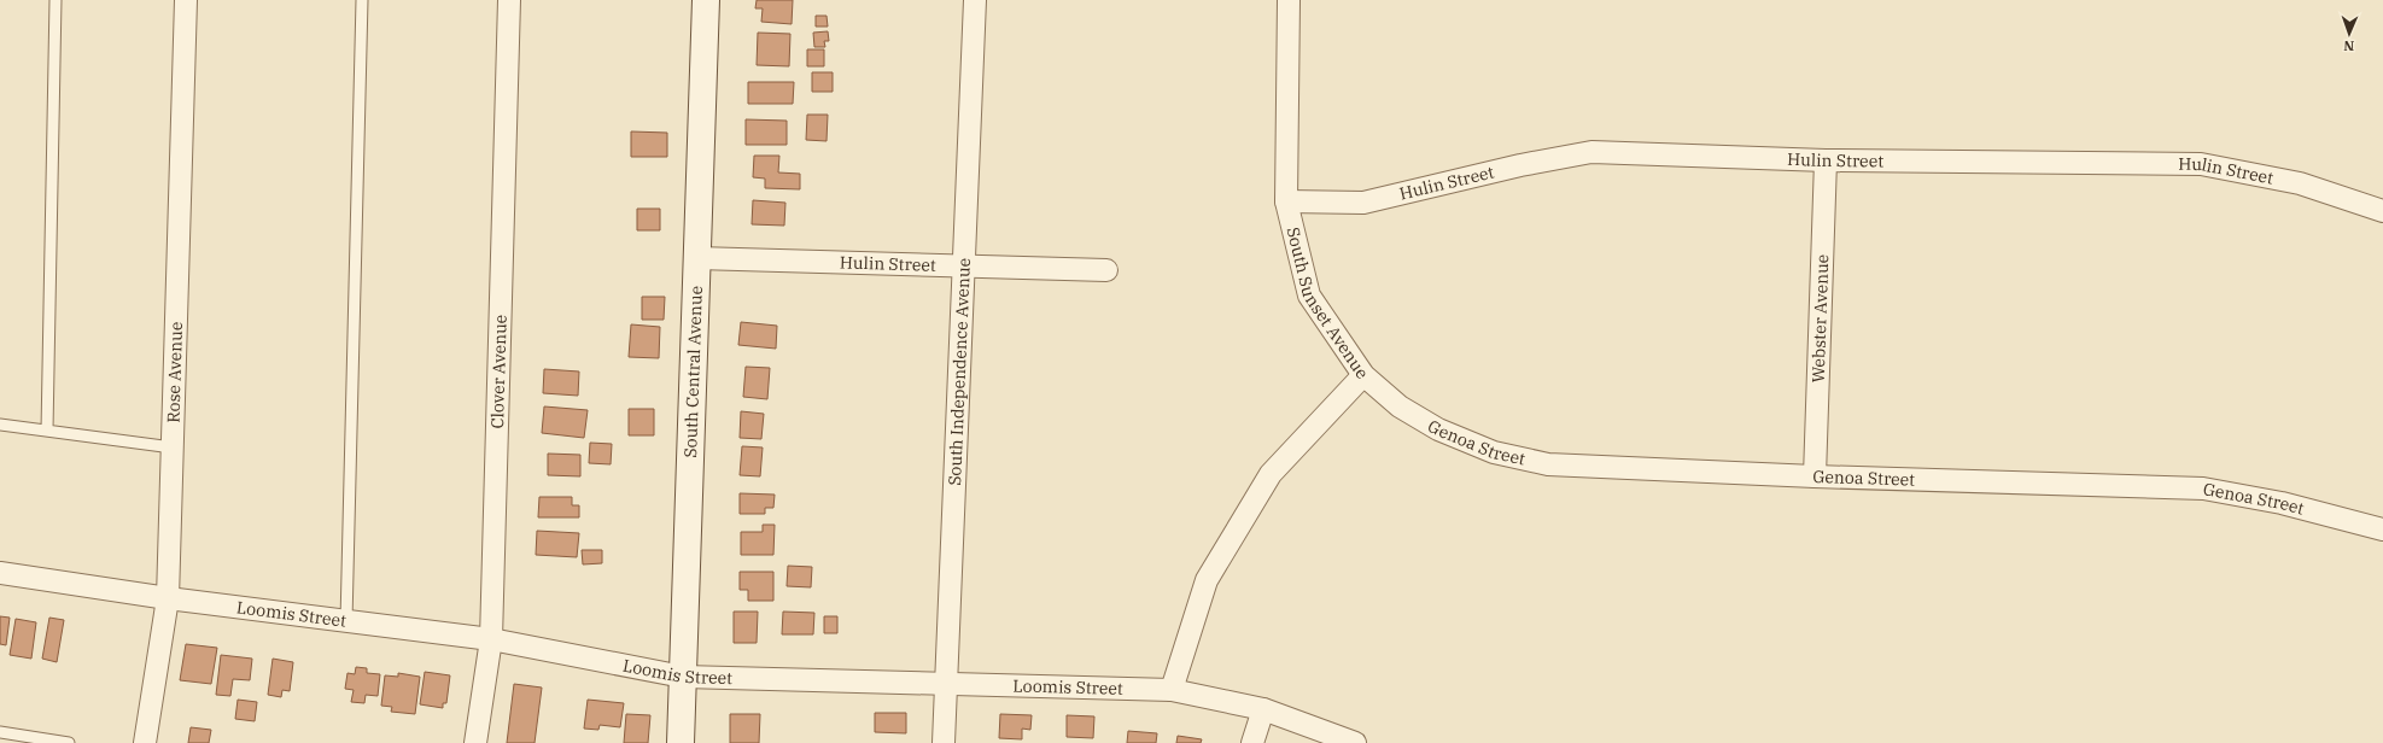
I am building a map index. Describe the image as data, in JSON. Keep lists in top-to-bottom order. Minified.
{"streets":{"main road":["South Central Avenue"],"street":["Hulin Street","South Sunset Avenue","Webster Avenue","South Independence Avenue","Rose Avenue","Clover Avenue","Genoa Street","Loomis Street"]},"crossings":[["Hulin Street","South Sunset Avenue"],["Hulin Street","Webster Avenue"],["Hulin Street","South Central Avenue"],["Hulin Street","South Independence Avenue"],["South Sunset Avenue","Genoa Street"],["South Sunset Avenue","Loomis Street"],["Webster Avenue","Genoa Street"],["South Central Avenue","Loomis Street"],["South Independence Avenue","Loomis Street"],["Rose Avenue","Loomis Street"],["Clover Avenue","Loomis Street"]],"north":"bottom"}
